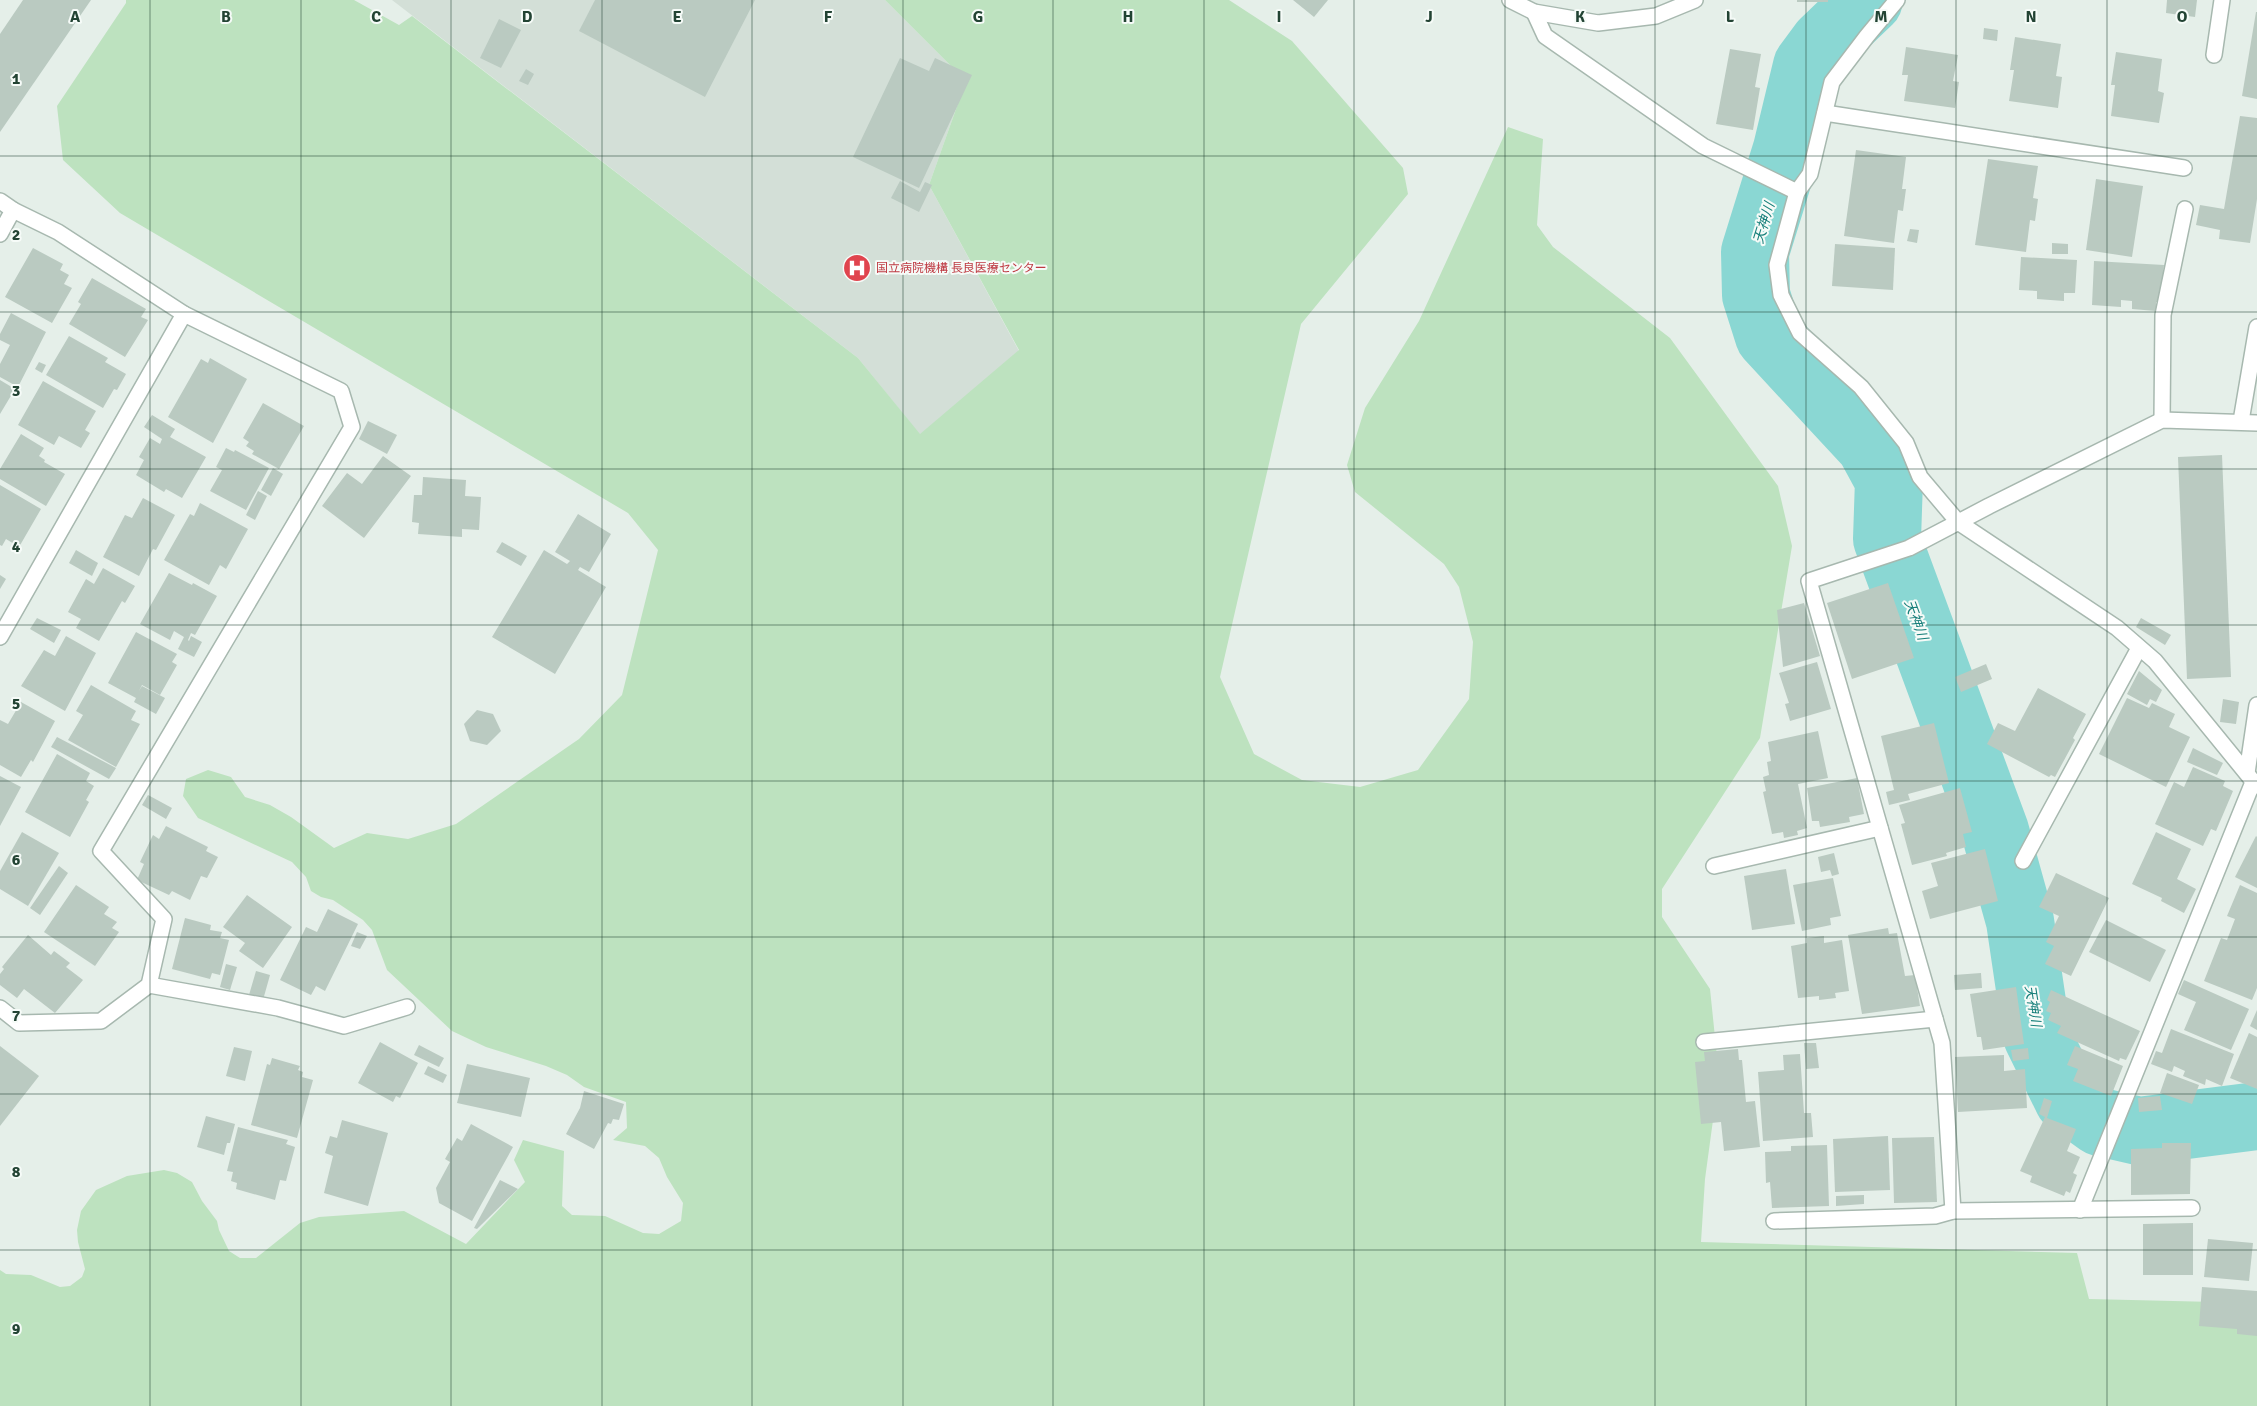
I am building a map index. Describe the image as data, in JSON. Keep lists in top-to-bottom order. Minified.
{"water":["天神川"],"places":{"hospital":["国立病院機構 長良医療センター"]},"grid":{"columns":["A","B","C","D","E","F","G","H","I","J","K","L","M","N","O"],"rows":["1","2","3","4","5","6","7","8","9"]}}
